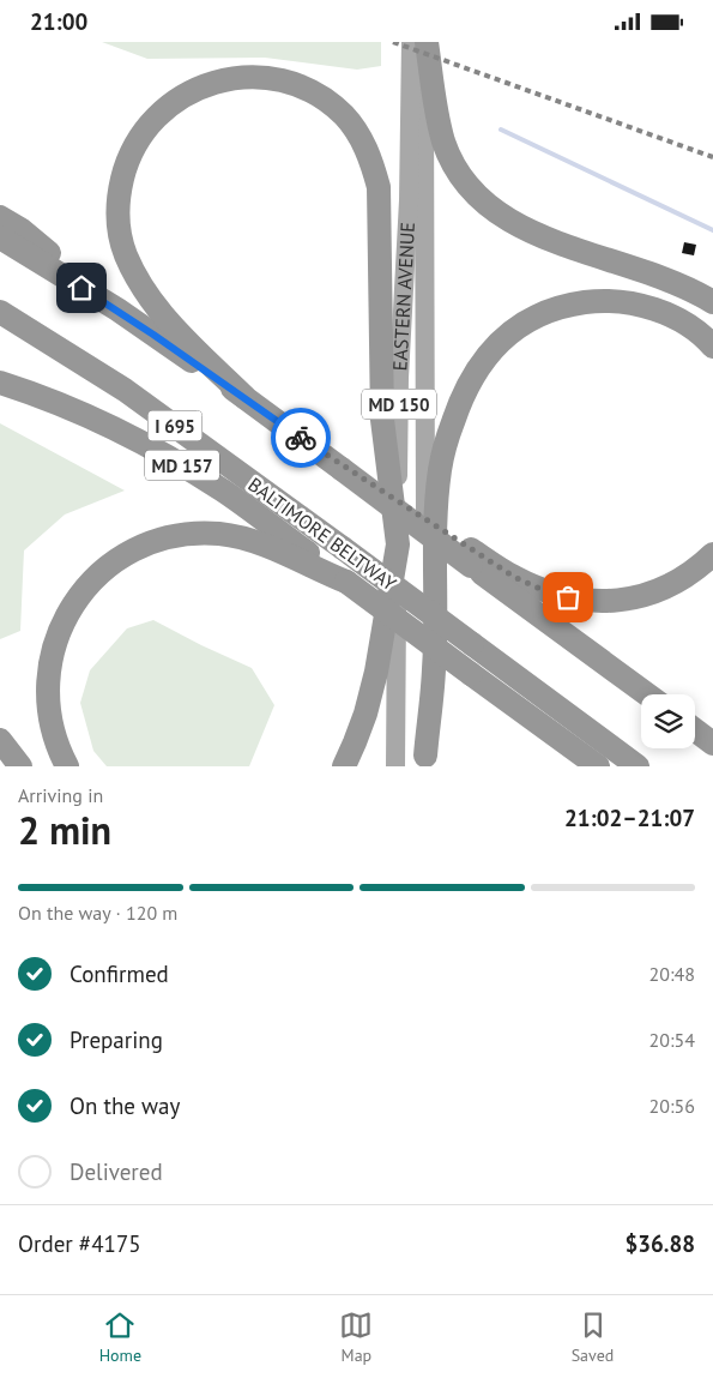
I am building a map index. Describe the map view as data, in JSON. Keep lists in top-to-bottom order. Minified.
{"streets":{"highway":["I 695","MD 157","BALTIMORE BELTWAY"],"main road":["EASTERN AVENUE","MD 150"]},"page":{"status":"21:00","heading":["2 min","Arriving in","21:02–21:07"],"panel":["Order #4175","$36.88"],"bar":"On the way · 120 m","list":[["Confirmed","20:48"],["Preparing","20:54"],["On the way","20:56"],"Delivered"],"tabs":["Home","Map","Saved"]}}
